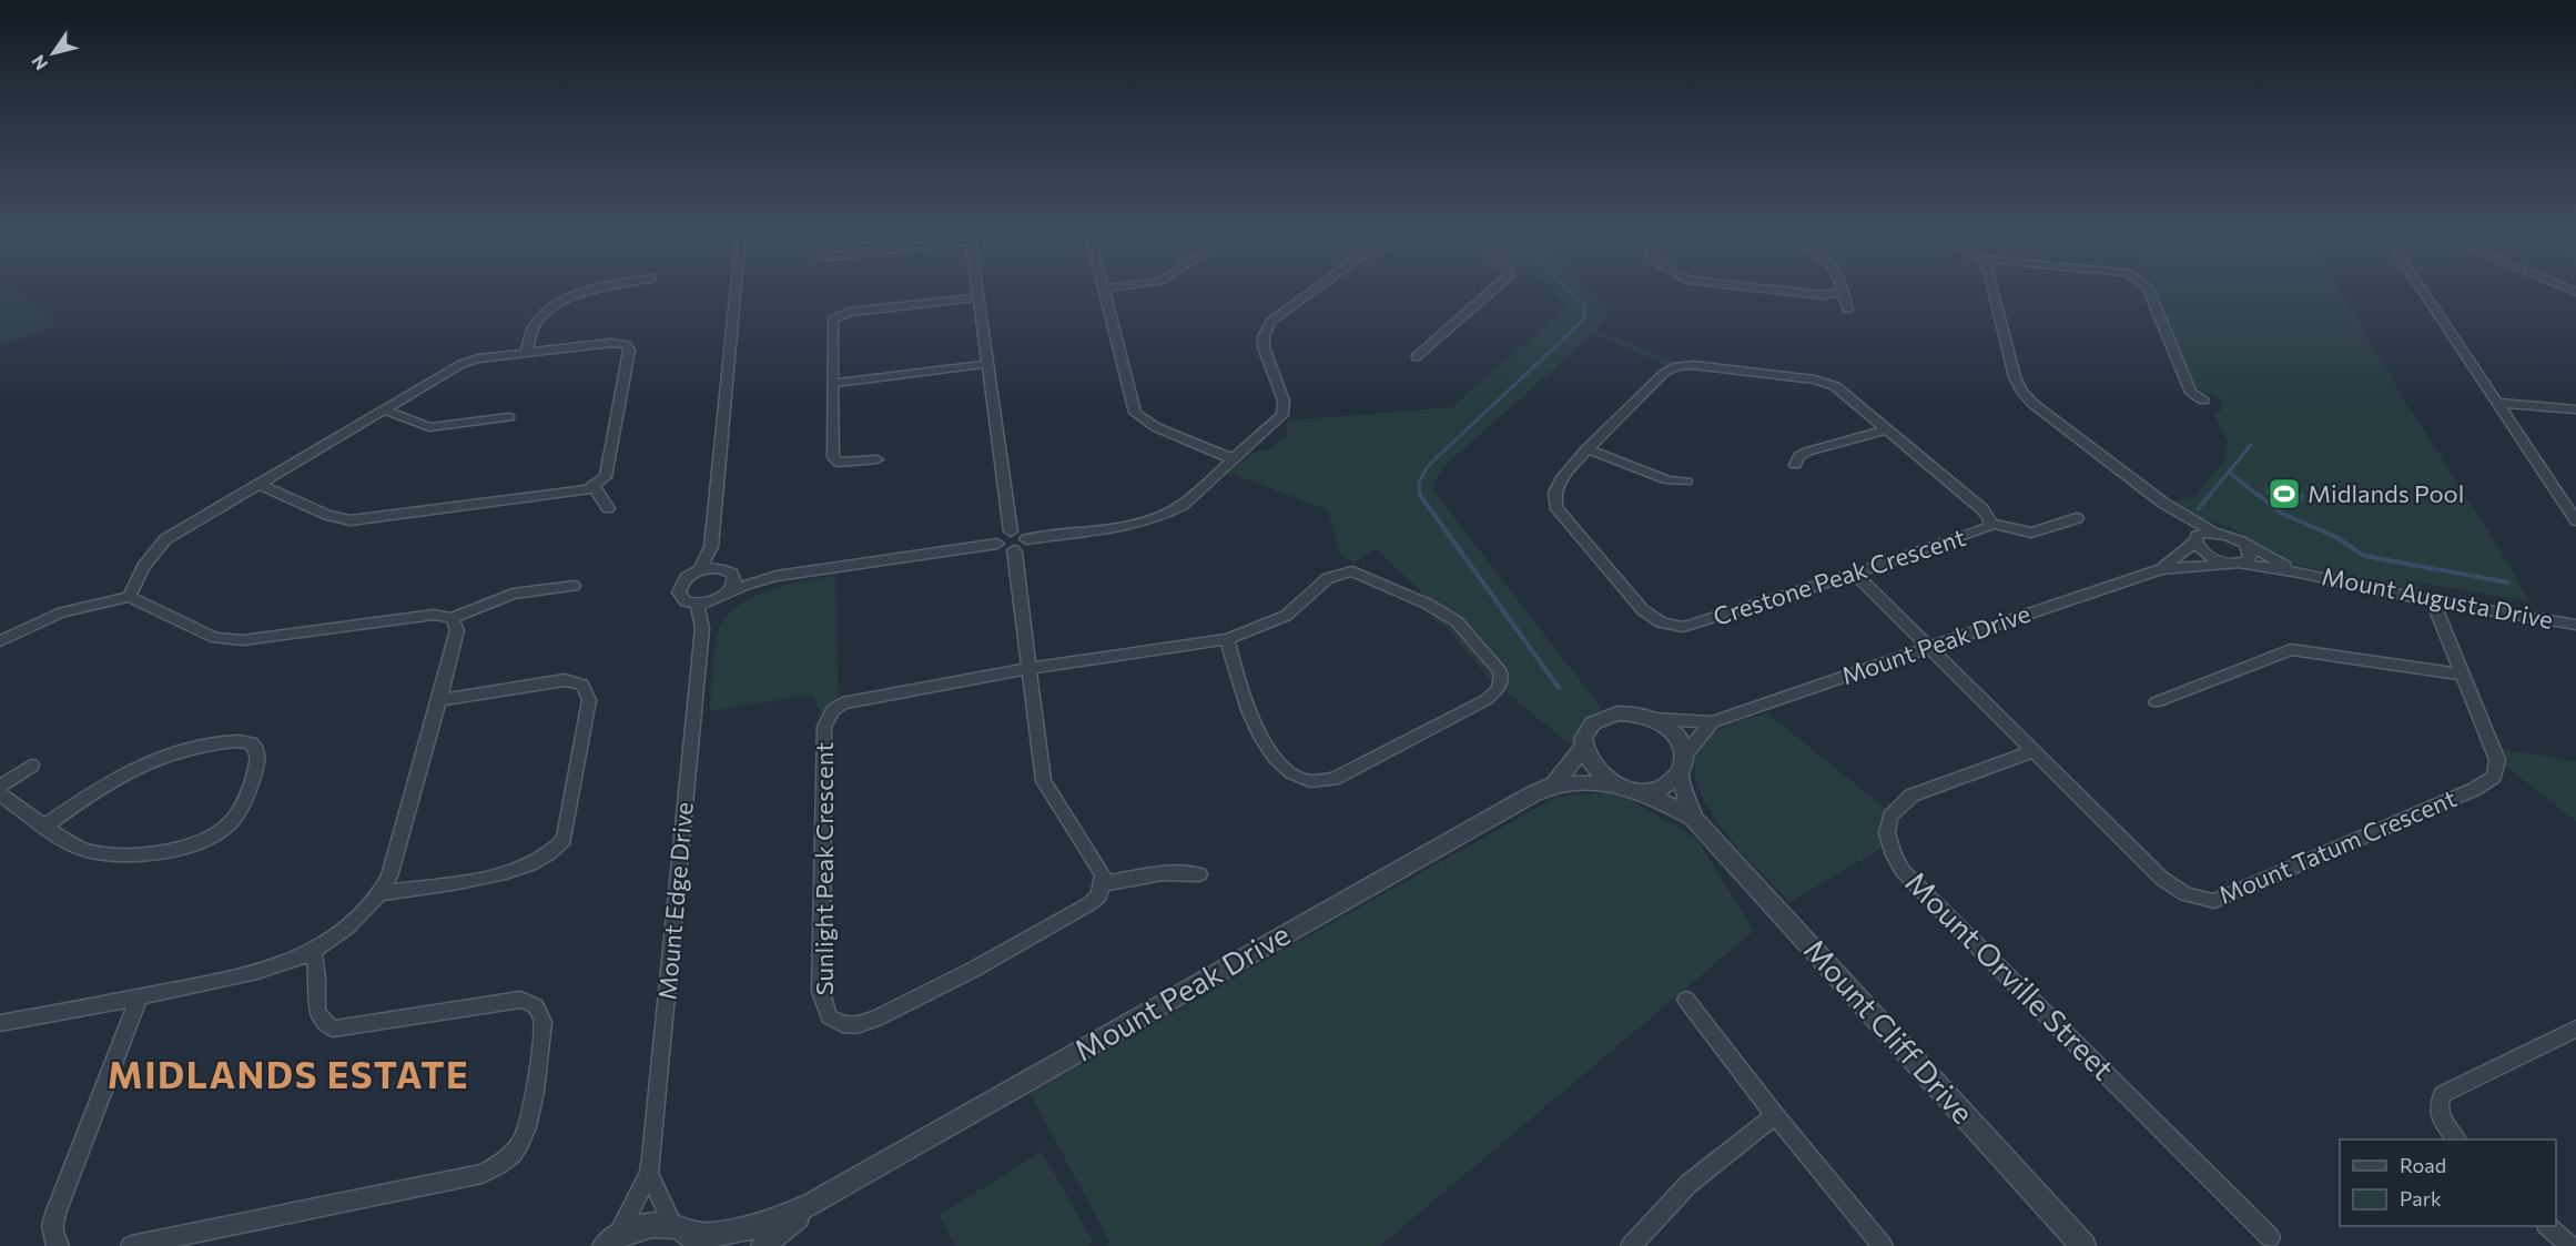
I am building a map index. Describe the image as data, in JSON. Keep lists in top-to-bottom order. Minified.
{"streets":{"street":["Crestone Peak Crescent","Mount Augusta Drive","Mount Peak Drive","Mount Tatum Crescent","Sunlight Peak Crescent","Mount Edge Drive","Mount Orville Street","Mount Cliff Drive"]},"crossings":[["Crestone Peak Crescent","Mount Tatum Crescent"],["Mount Augusta Drive","Mount Peak Drive"],["Mount Augusta Drive","Mount Tatum Crescent"],["Mount Peak Drive","Mount Tatum Crescent"],["Mount Peak Drive","Mount Edge Drive"],["Mount Peak Drive","Mount Cliff Drive"],["Mount Tatum Crescent","Mount Orville Street"]],"districts":["MIDLANDS ESTATE"],"places":{"sports":["Midlands Pool"]},"legend":["Road","Park"],"north":"bottom left"}
